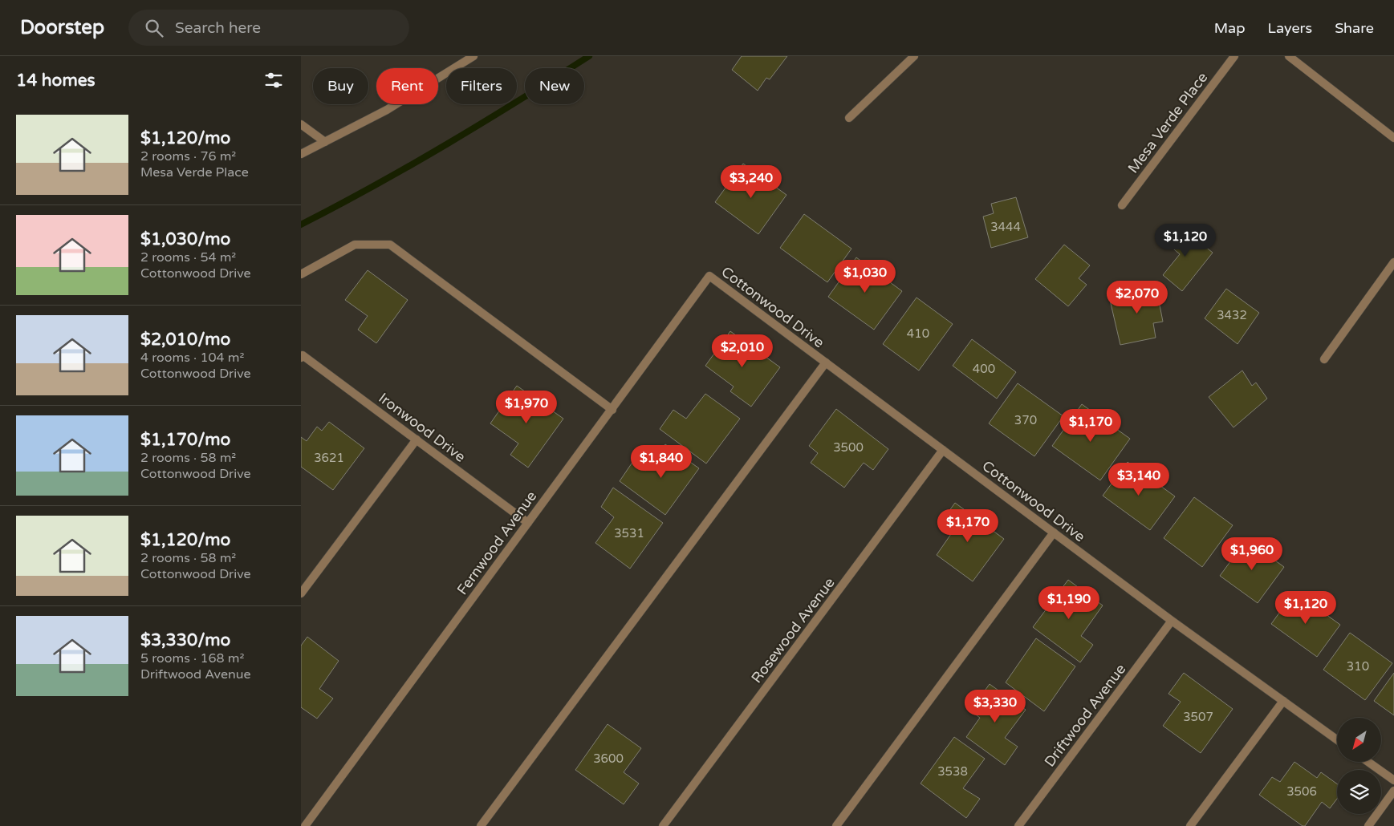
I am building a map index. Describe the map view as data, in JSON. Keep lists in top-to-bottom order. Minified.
{"streets":{"street":["Mesa Verde Place","Cottonwood Drive","Ironwood Drive","Fernwood Avenue","Rosewood Avenue","Driftwood Avenue"]},"crossings":[["Cottonwood Drive","Fernwood Avenue"],["Cottonwood Drive","Rosewood Avenue"],["Cottonwood Drive","Driftwood Avenue"],["Ironwood Drive","Fernwood Avenue"]],"house_numbers":["3444","3432","410","400","370","3500","3621","3531","310","3507","3600","3538","3506"],"north":"bottom left","page":{"header":"Doorstep","search":"Search here","nav":["Map","Layers","Share"],"heading":"14 homes","chip":["Buy","Rent","Filters","New"],"list":[{"name":"$1,120/mo","note":"2 rooms · 76 m² · Mesa Verde Place"},{"name":"$1,030/mo","note":"2 rooms · 54 m² · Cottonwood Drive"},{"name":"$2,010/mo","note":"4 rooms · 104 m² · Cottonwood Drive"},{"name":"$1,170/mo","note":"2 rooms · 58 m² · Cottonwood Drive"},{"name":"$1,120/mo","note":"2 rooms · 58 m² · Cottonwood Drive"},{"name":"$3,330/mo","note":"5 rooms · 168 m² · Driftwood Avenue"}],"price":["$3,240","$1,120","$1,030","$2,070","$2,010","$1,970","$1,170","$1,840","$3,140","$1,170","$1,960","$1,190","$1,120","$3,330"]}}
